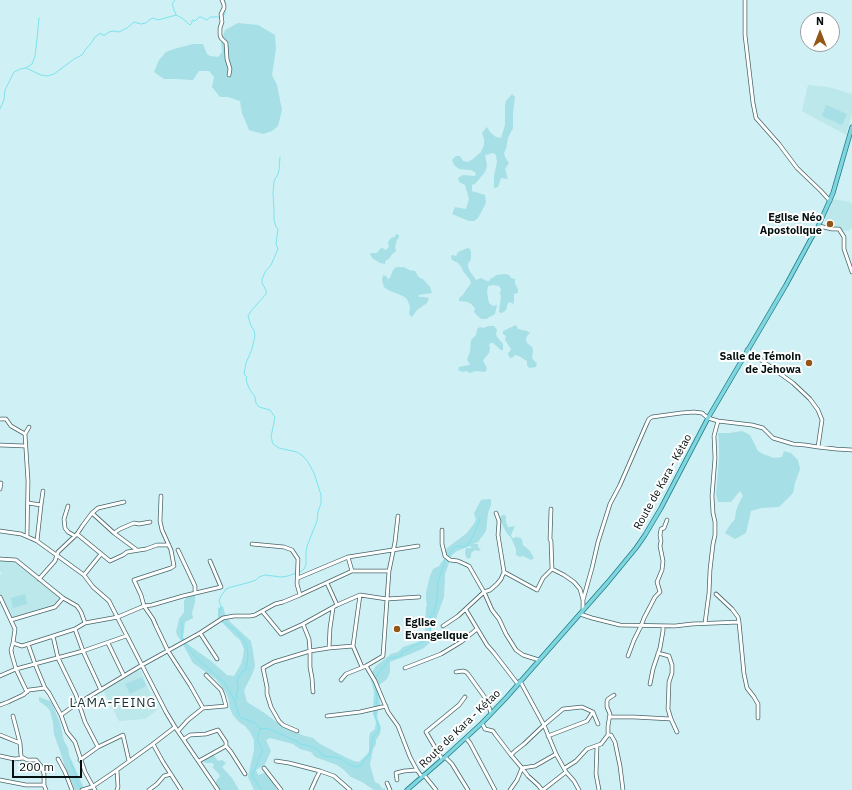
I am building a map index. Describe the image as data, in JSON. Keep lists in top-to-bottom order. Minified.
{"streets":{"main road":["Route de Kara - Kétao"]},"districts":["LAMA-FEING"],"places":["Eglise Néo Apostolique","Salle de Témoin de Jehowa","Eglise Evangelique"],"scale_bar":"200 m","north":"top"}
